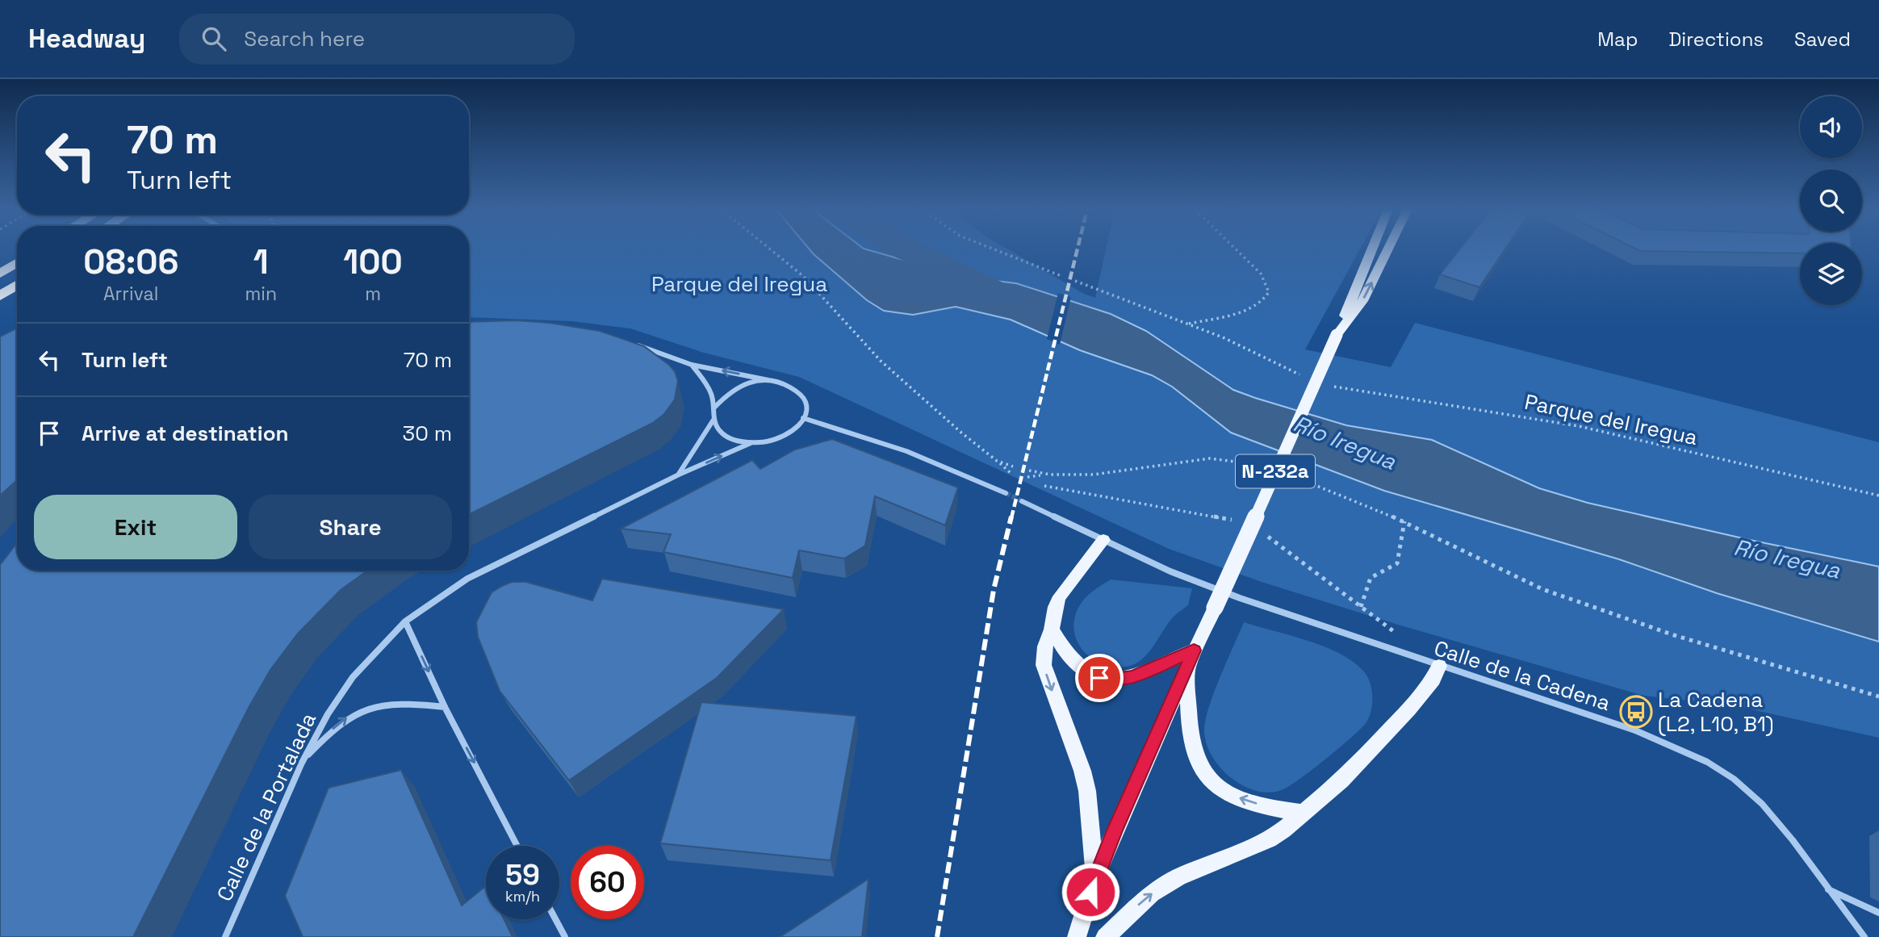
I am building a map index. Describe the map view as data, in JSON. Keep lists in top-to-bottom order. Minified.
{"streets":{"main road":["N-232a"],"street":["Calle de la Cadena","Calle de la Portalada"],"path":["Parque del Iregua"]},"water":["Río Iregua"],"parks":["Parque del Iregua"],"places":{"bus stop":["La Cadena (L2, L10, B1)"]},"page":{"header":"Headway","search":"Search here","nav":["Map","Directions","Saved"],"turn":["70 m","Turn left"],"eta":["08:06","Arrival","1","min","100","m"],"list":[{"name":"Turn left","value":"70 m"},{"name":"Arrive at destination","value":"30 m"}],"buttons":["Exit","Share"],"speed":"59 km/h","limit":"60"}}
